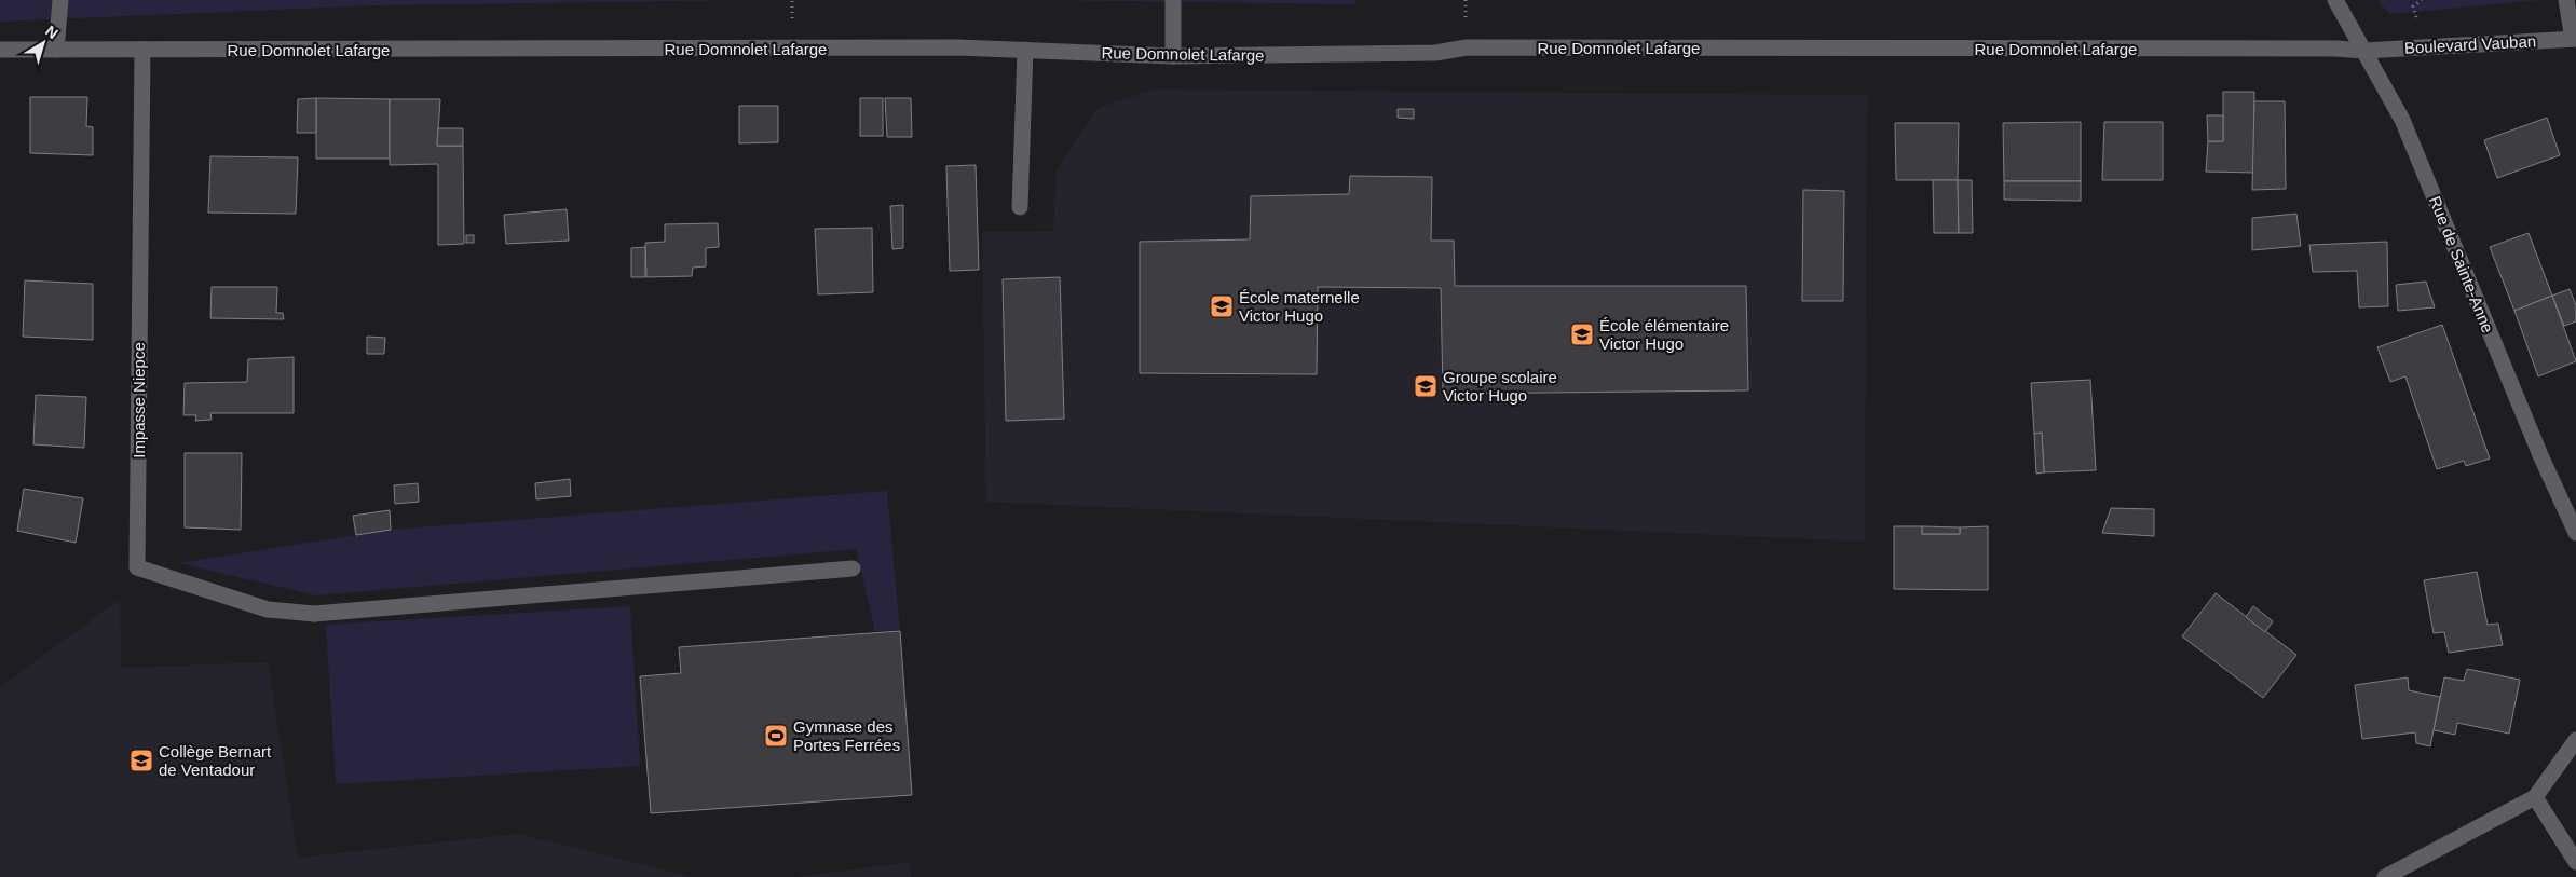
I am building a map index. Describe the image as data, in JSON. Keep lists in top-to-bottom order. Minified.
{"streets":{"street":["Boulevard Vauban","Rue Domnolet Lafarge","Rue de Sainte-Anne","Impasse Niepce"]},"crossings":[["Boulevard Vauban","Rue Domnolet Lafarge"],["Boulevard Vauban","Rue de Sainte-Anne"],["Rue Domnolet Lafarge","Rue de Sainte-Anne"],["Rue Domnolet Lafarge","Impasse Niepce"]],"places":{"school or university":["École maternelle Victor Hugo","École élémentaire Victor Hugo","Groupe scolaire Victor Hugo","Collège Bernart de Ventadour"],"sports":["Gymnase des Portes Ferrées"]},"north":"top right"}
